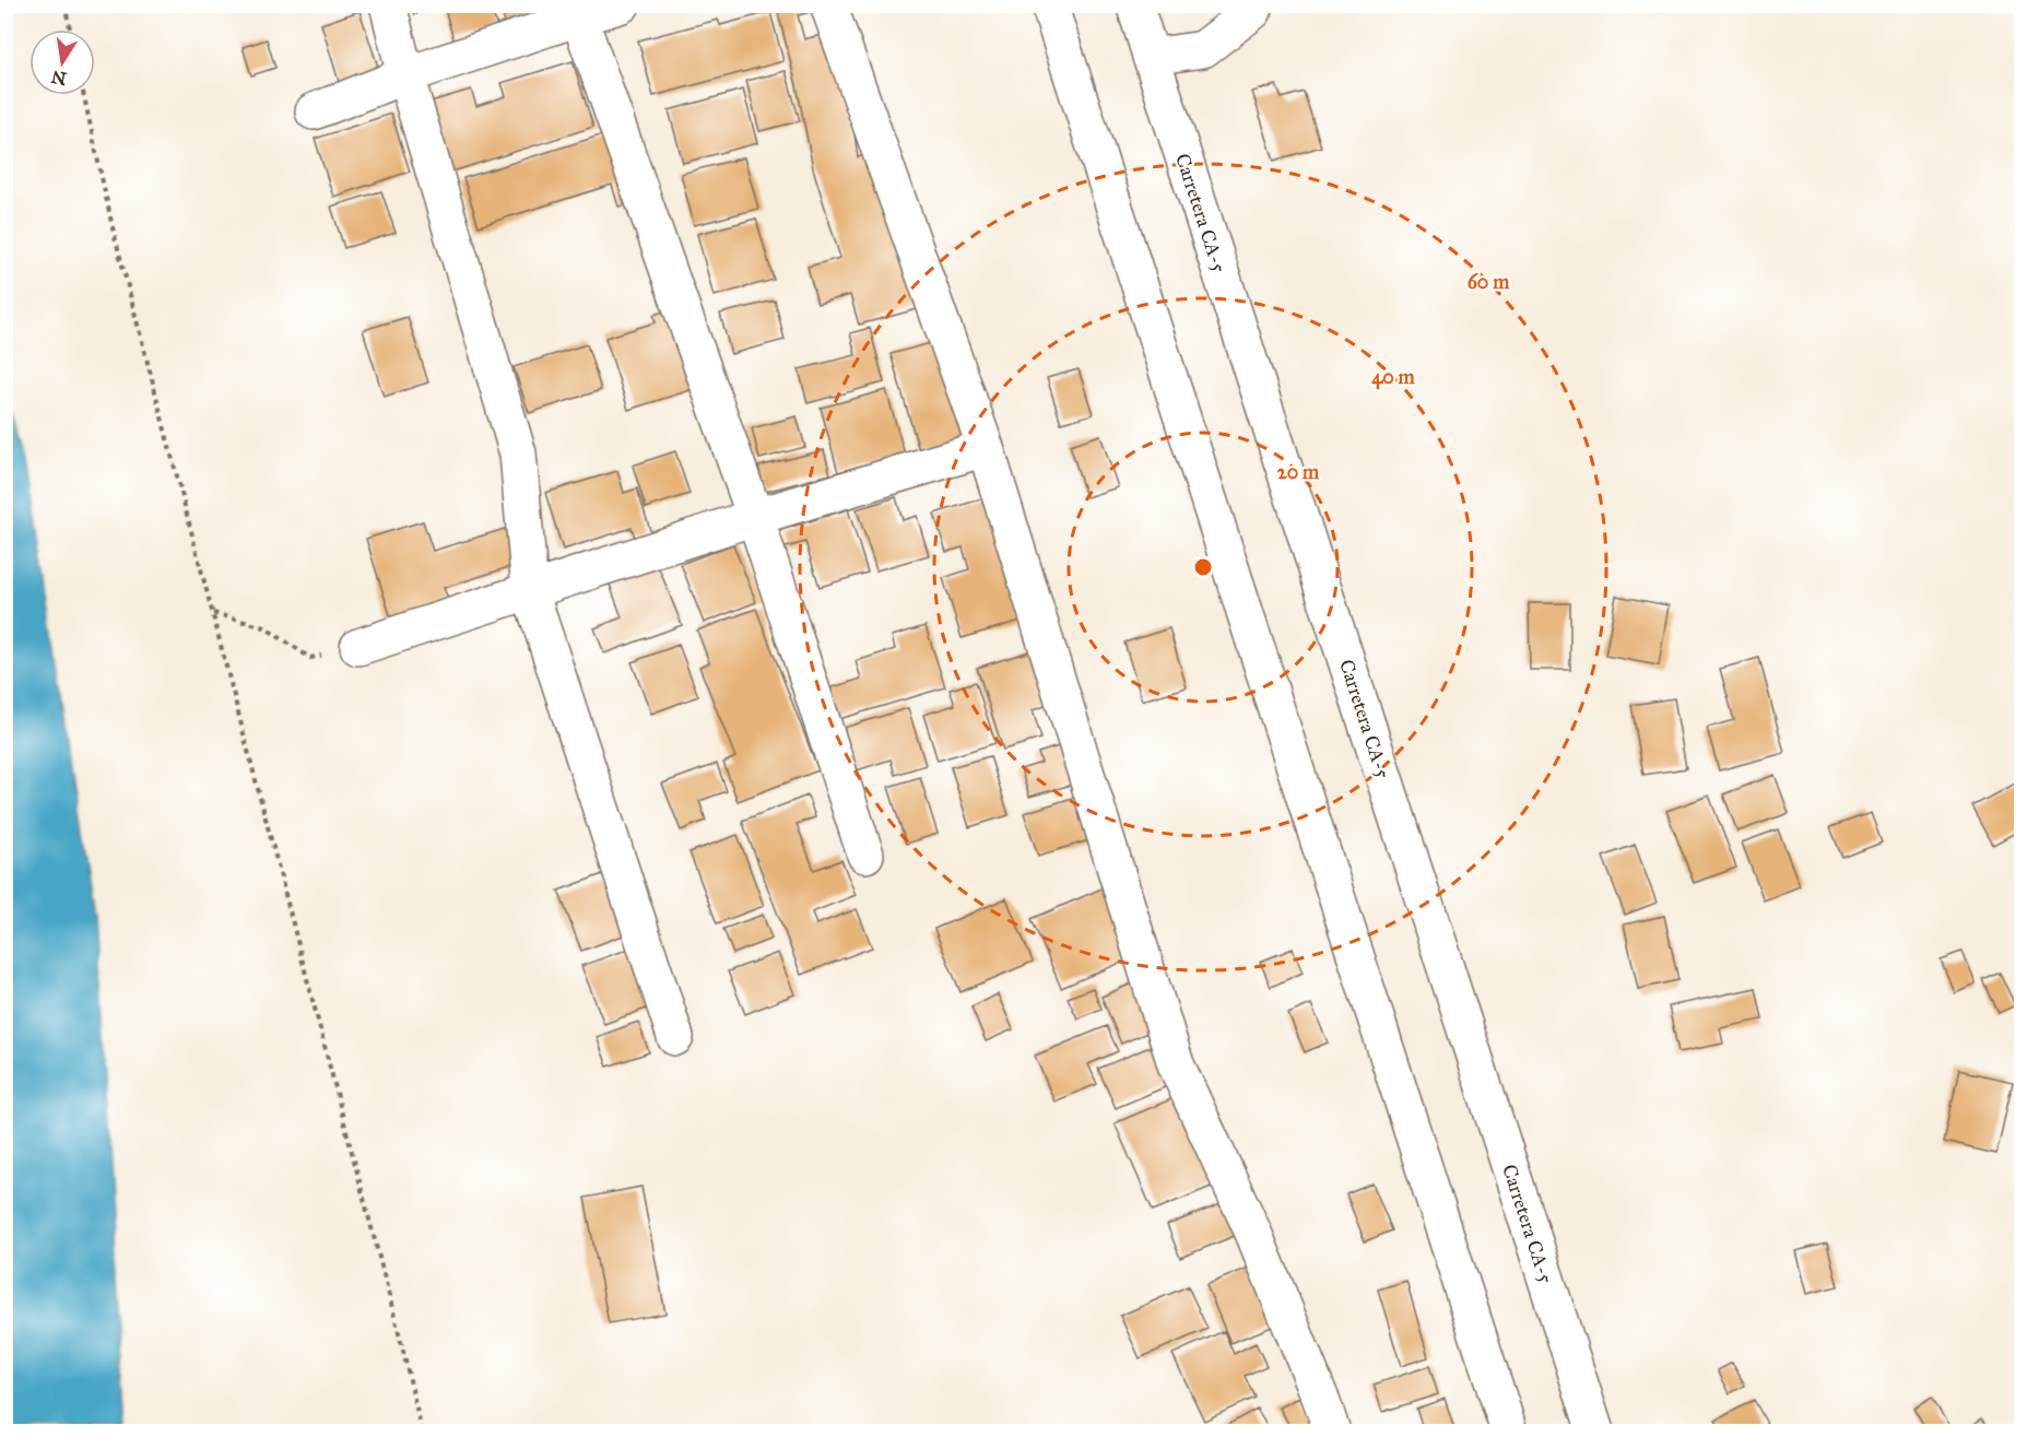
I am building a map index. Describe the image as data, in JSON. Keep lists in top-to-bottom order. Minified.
{"streets":{"main road":["Carretera CA-5"]},"north":"bottom","rings":["60 m","40 m","20 m"]}
